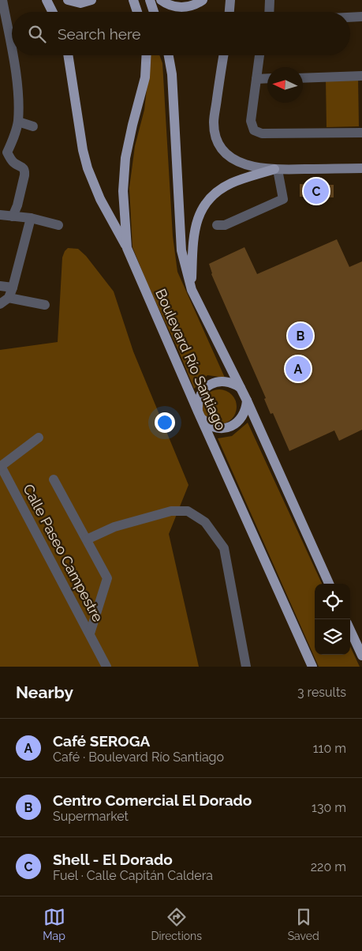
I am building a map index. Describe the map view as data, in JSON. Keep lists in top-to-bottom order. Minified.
{"streets":{"main road":["Boulevard Río Santiago"],"street":["Calle Paseo Campestre"]},"north":"left","page":{"search":"Search here","pins":["C","B","A"],"heading":["Nearby","3 results"],"list":[{"mark":"A","name":"Café SEROGA","note":"Café · Boulevard Río Santiago","value":"110 m"},{"mark":"B","name":"Centro Comercial El Dorado","note":"Supermarket","value":"130 m"},{"mark":"C","name":"Shell - El Dorado","note":"Fuel · Calle Capitán Caldera","value":"220 m"}],"nav":["Map","Directions","Saved"]}}
